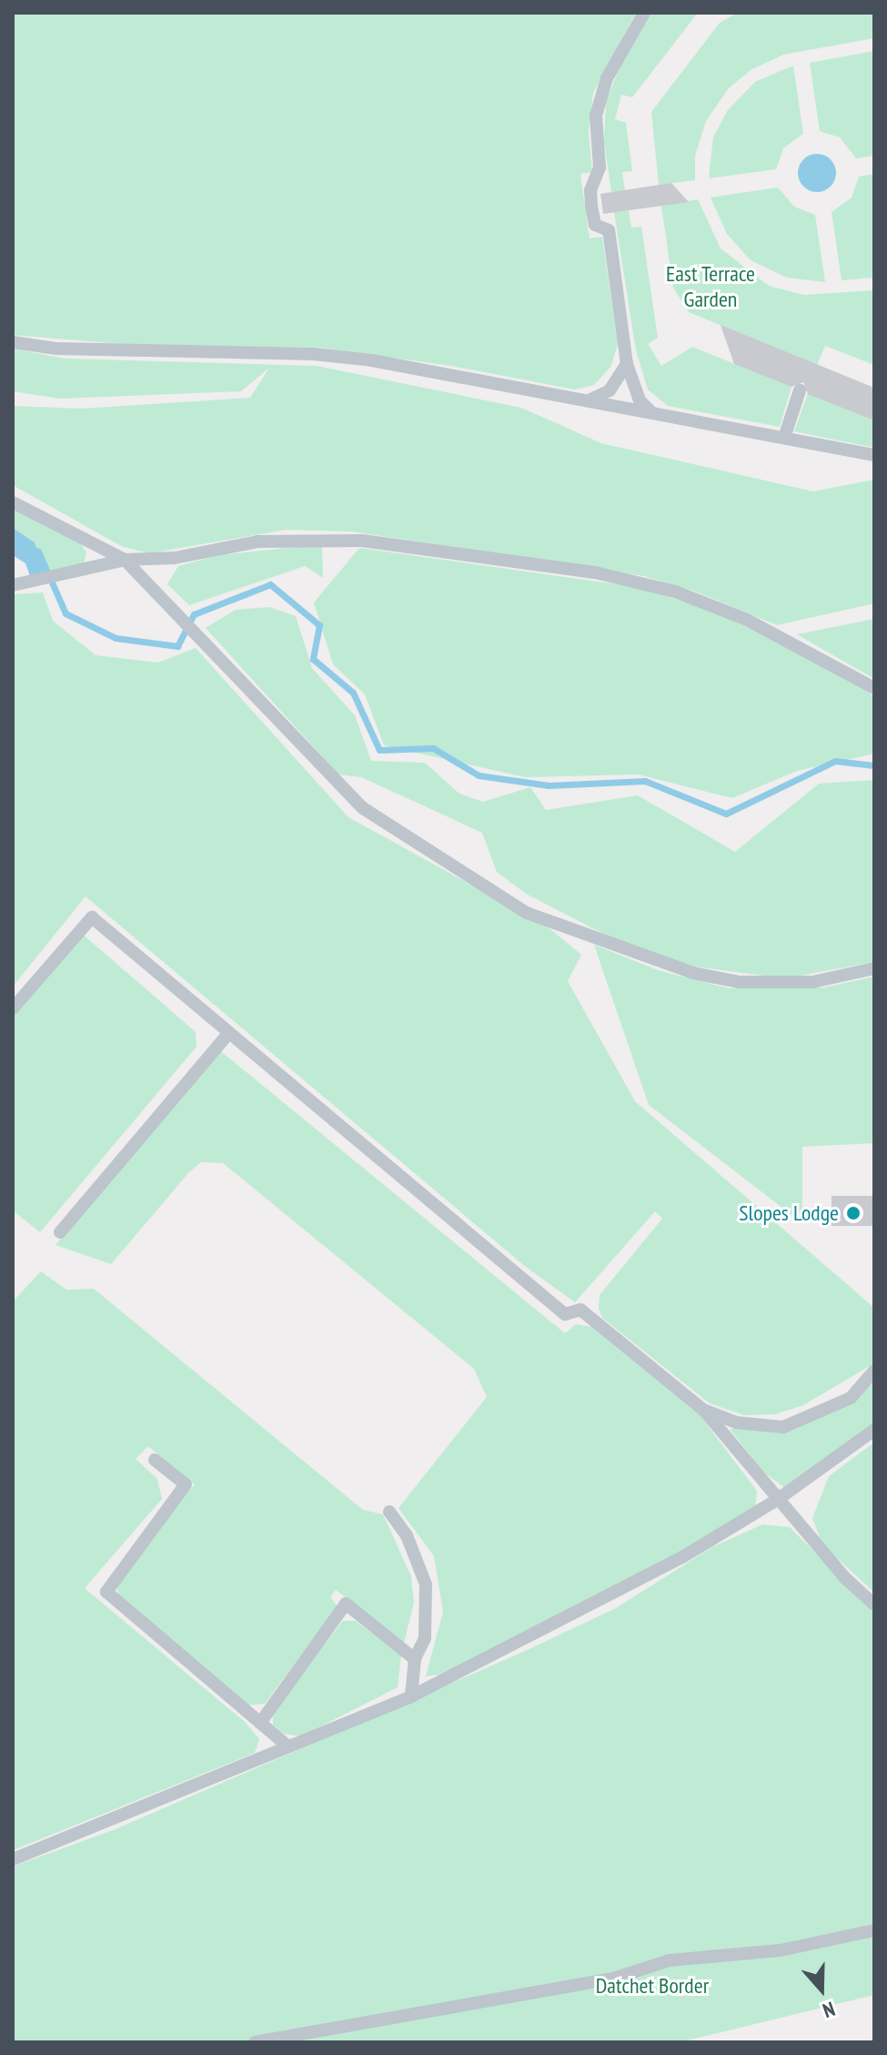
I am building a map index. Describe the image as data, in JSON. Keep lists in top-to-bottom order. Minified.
{"parks":["East Terrace Garden","Datchet Border"],"places":["Slopes Lodge"],"north":"bottom"}
